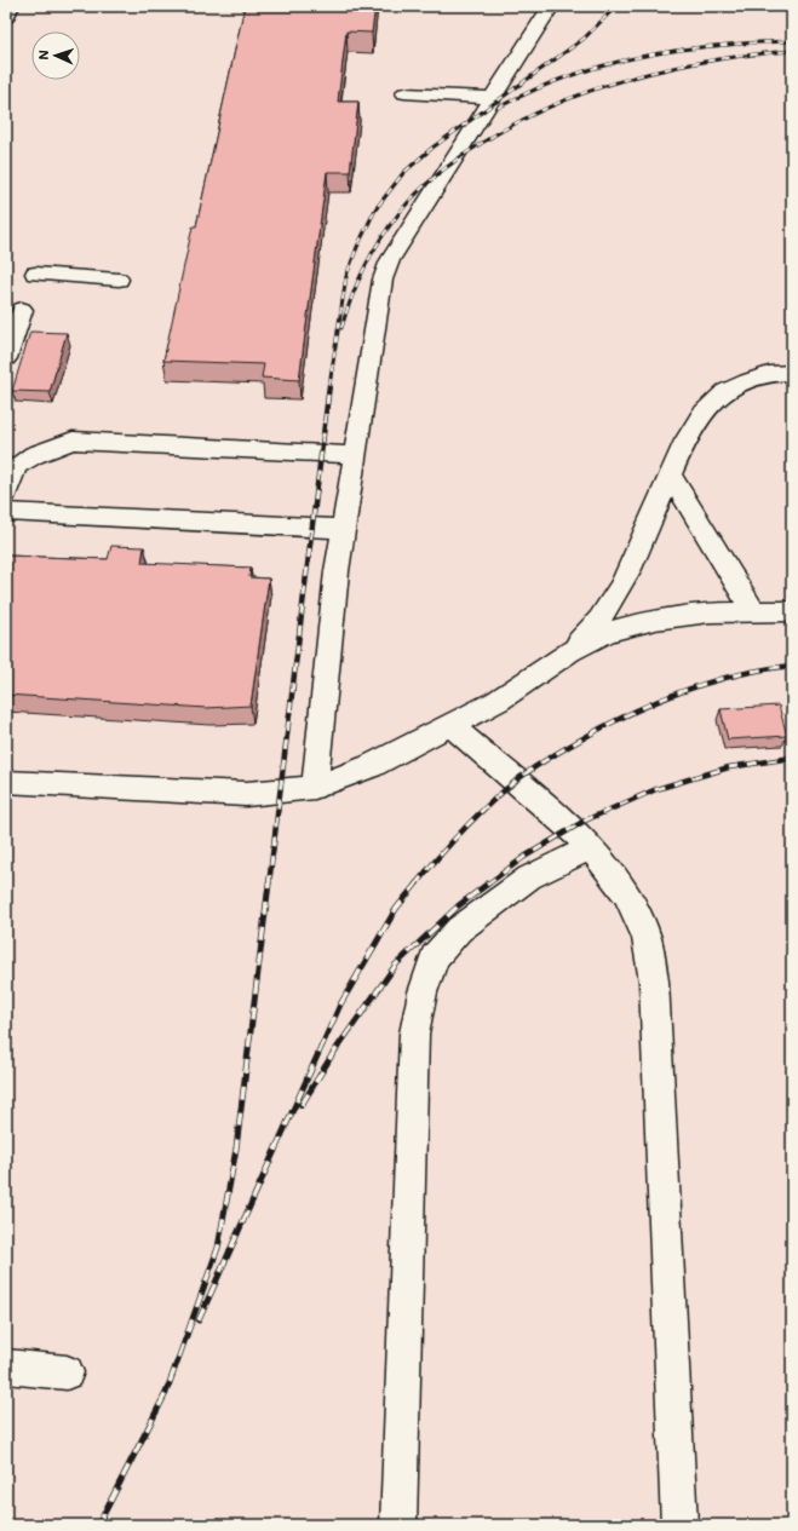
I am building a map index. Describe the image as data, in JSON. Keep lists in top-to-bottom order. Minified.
{"north":"left"}
